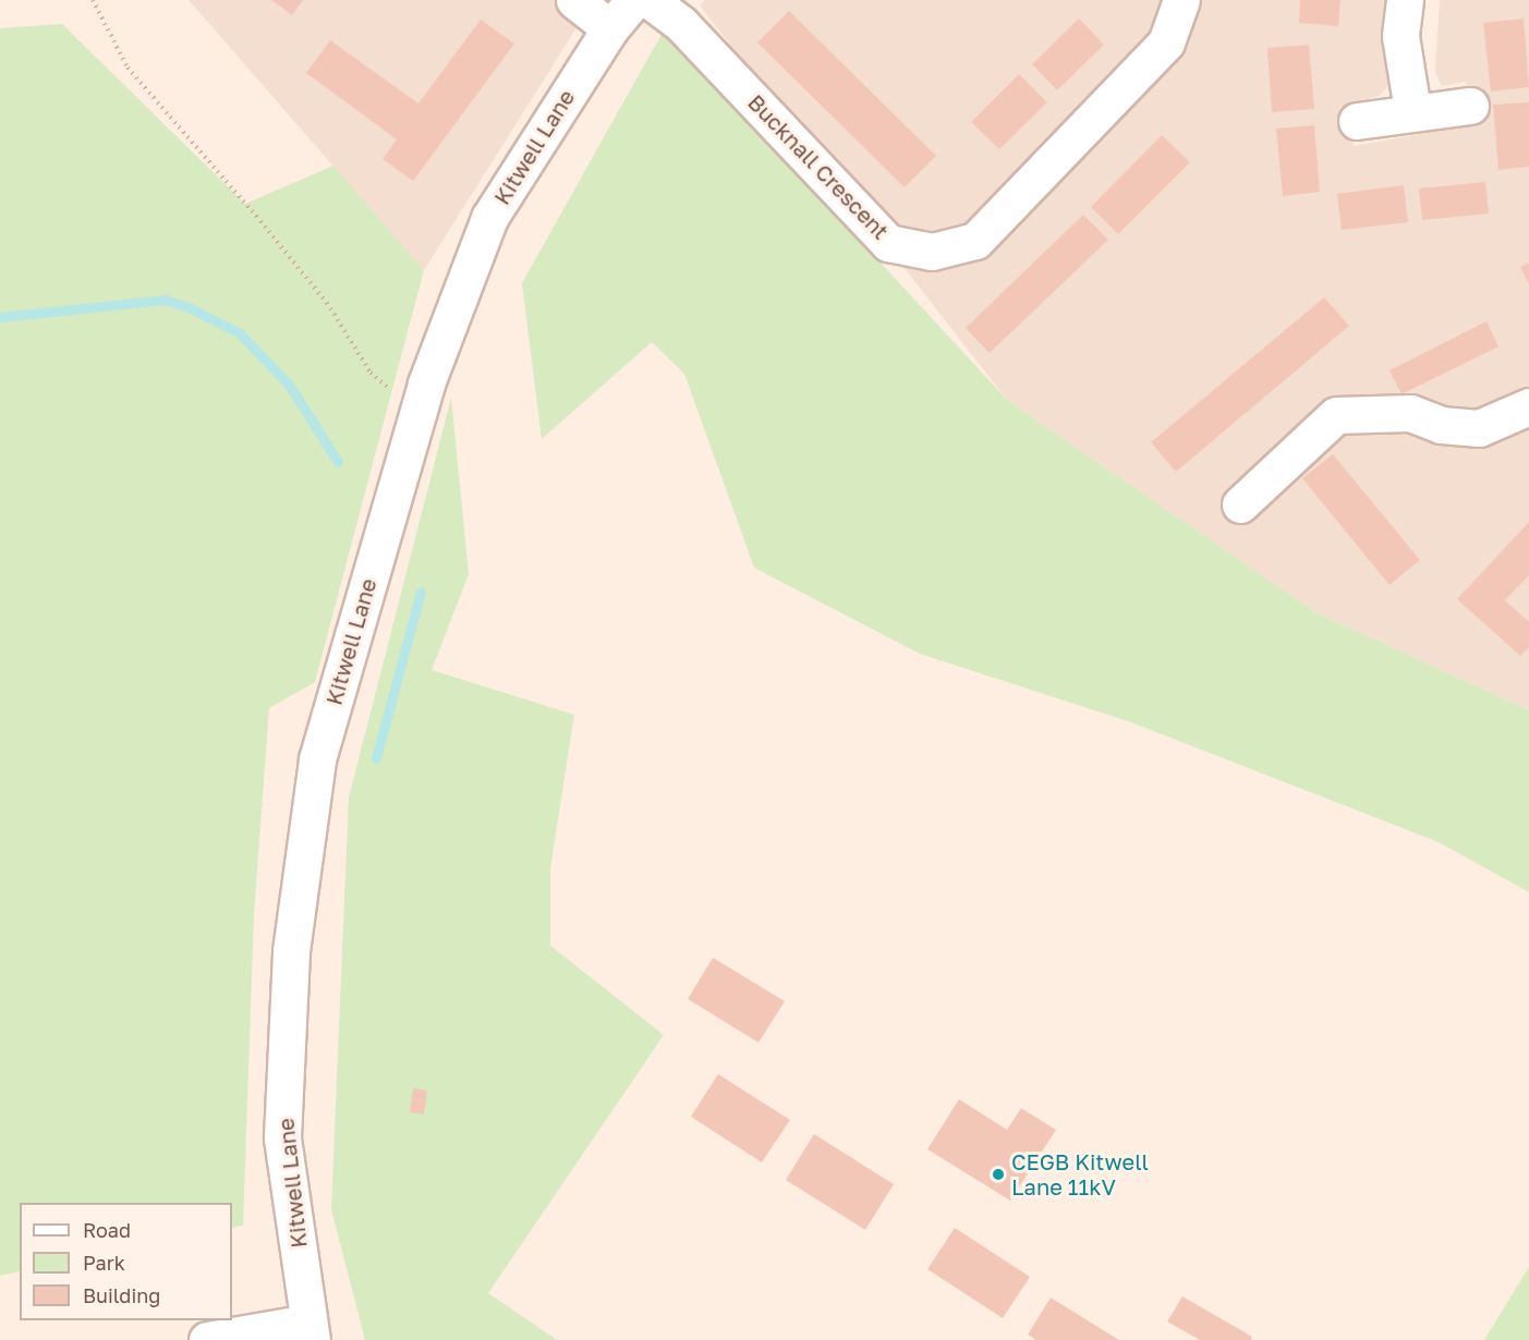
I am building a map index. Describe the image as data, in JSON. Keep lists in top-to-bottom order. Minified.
{"streets":{"street":["Kitwell Lane","Bucknall Crescent"]},"places":["CEGB Kitwell Lane 11kV"],"legend":["Road","Park","Building"]}
